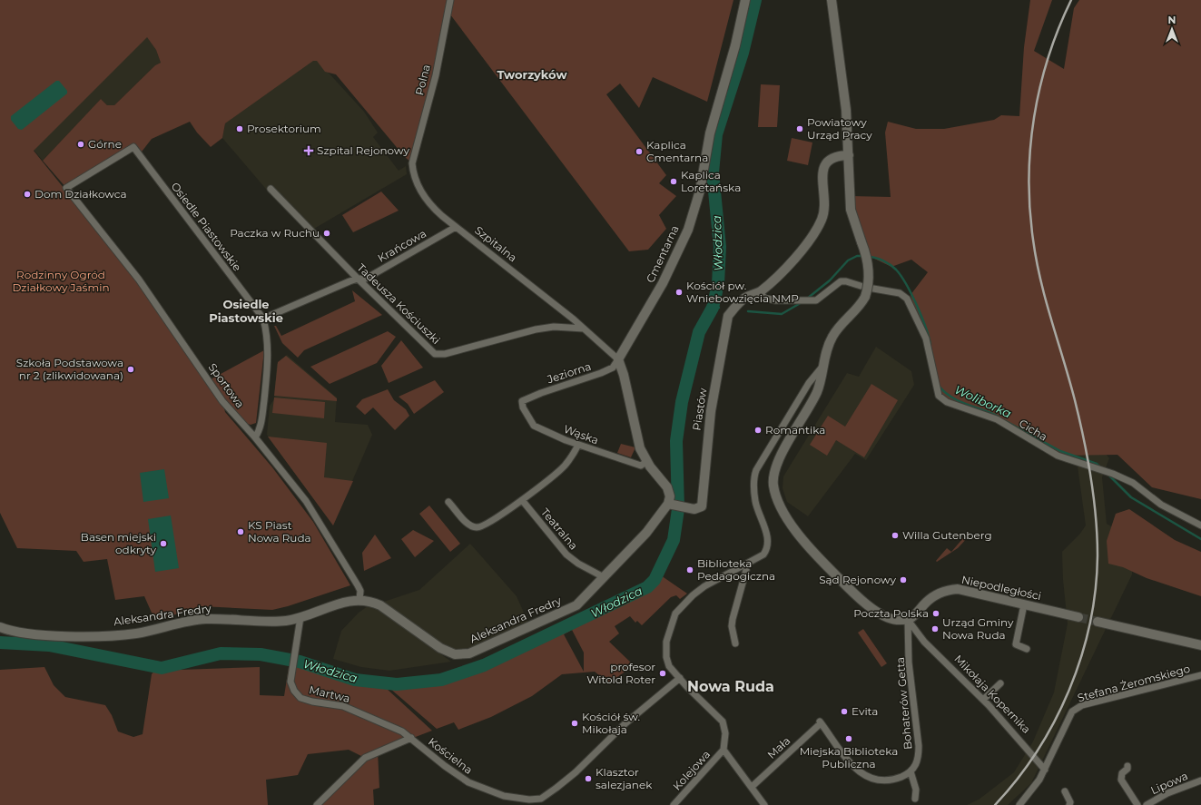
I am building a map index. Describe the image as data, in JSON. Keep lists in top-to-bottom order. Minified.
{"streets":{"street":["Polna","Osiedle Piastowskie","Szpitalna","Krańcowa","Cmentarna","Tadeusza Kościuszki","Jeziorna","Sportowa","Piastów","Cicha","Wąska","Teatralna","Niepodległości","Aleksandra Fredry","Stefana Żeromskiego","Martwa","Mikołaja Kopernika","Bohaterów Getta","Mała","Kościelna","Kolejowa","Lipowa"]},"crossings":[["Polna","Szpitalna"],["Osiedle Piastowskie","Sportowa"],["Szpitalna","Krańcowa"],["Szpitalna","Tadeusza Kościuszki"],["Krańcowa","Tadeusza Kościuszki"],["Cmentarna","Jeziorna"],["Jeziorna","Wąska"],["Sportowa","Aleksandra Fredry"],["Piastów","Cicha"],["Piastów","Aleksandra Fredry"],["Teatralna","Aleksandra Fredry"],["Niepodległości","Mikołaja Kopernika"],["Niepodległości","Bohaterów Getta"],["Aleksandra Fredry","Martwa"],["Stefana Żeromskiego","Mikołaja Kopernika"],["Martwa","Kościelna"],["Mikołaja Kopernika","Bohaterów Getta"],["Bohaterów Getta","Mała"]],"districts":["Tworzyków","Osiedle Piastowskie","Nowa Ruda"],"water":["Włodzica","Woliborka"],"parks":["Rodzinny Ogród Działkowy Jaśmin"],"places":{"other":["Prosektorium","Powiatowy Urząd Pracy","Górne","Kaplica Cmentarna","Kaplica Loretańska","Dom Działkowca","Paczka w Ruchu","Kościół pw. Wniebowzięcia NMP","Szkoła Podstawowa nr 2 (zlikwidowana)","Romantika","KS Piast Nowa Ruda","Willa Gutenberg","Basen miejski odkryty","Biblioteka Pedagogiczna","Sąd Rejonowy","Poczta Polska","Urząd Gminy Nowa Ruda","profesor Witold Roter","Evita","Kościół św. Mikołaja","Miejska Biblioteka Publiczna","Klasztor salezjanek"],"health":["Szpital Rejonowy"]},"north":"top"}
